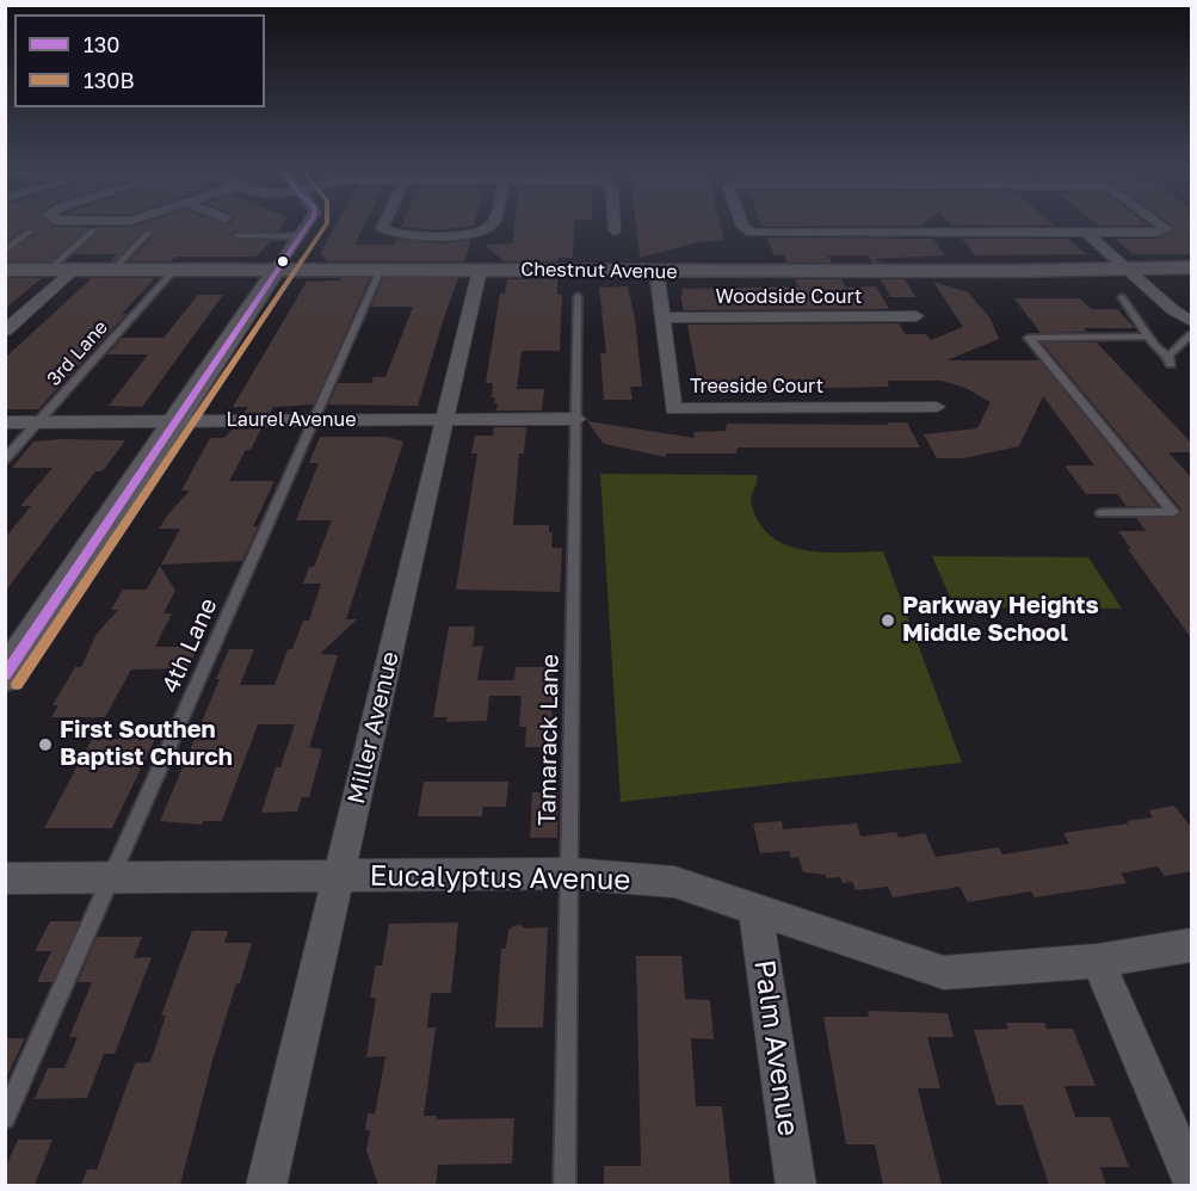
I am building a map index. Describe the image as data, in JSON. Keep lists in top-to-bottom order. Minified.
{"streets":{"main road":["Chestnut Avenue"],"street":["Woodside Court","Treeside Court","Laurel Avenue","Miller Avenue","Eucalyptus Avenue","Palm Avenue"],"lane":["3rd Lane","4th Lane","Tamarack Lane"]},"crossings":[["Chestnut Avenue","3rd Lane"],["Chestnut Avenue","Treeside Court"],["Chestnut Avenue","4th Lane"],["Chestnut Avenue","Miller Avenue"],["Woodside Court","Treeside Court"],["3rd Lane","Laurel Avenue"],["Laurel Avenue","4th Lane"],["Laurel Avenue","Miller Avenue"],["Laurel Avenue","Tamarack Lane"],["4th Lane","Eucalyptus Avenue"],["Miller Avenue","Eucalyptus Avenue"],["Tamarack Lane","Eucalyptus Avenue"],["Eucalyptus Avenue","Palm Avenue"]],"places":["Parkway Heights Middle School","First Southen Baptist Church"],"lines":["transit line 130","transit line 130B"],"legend":["130","130B"]}
